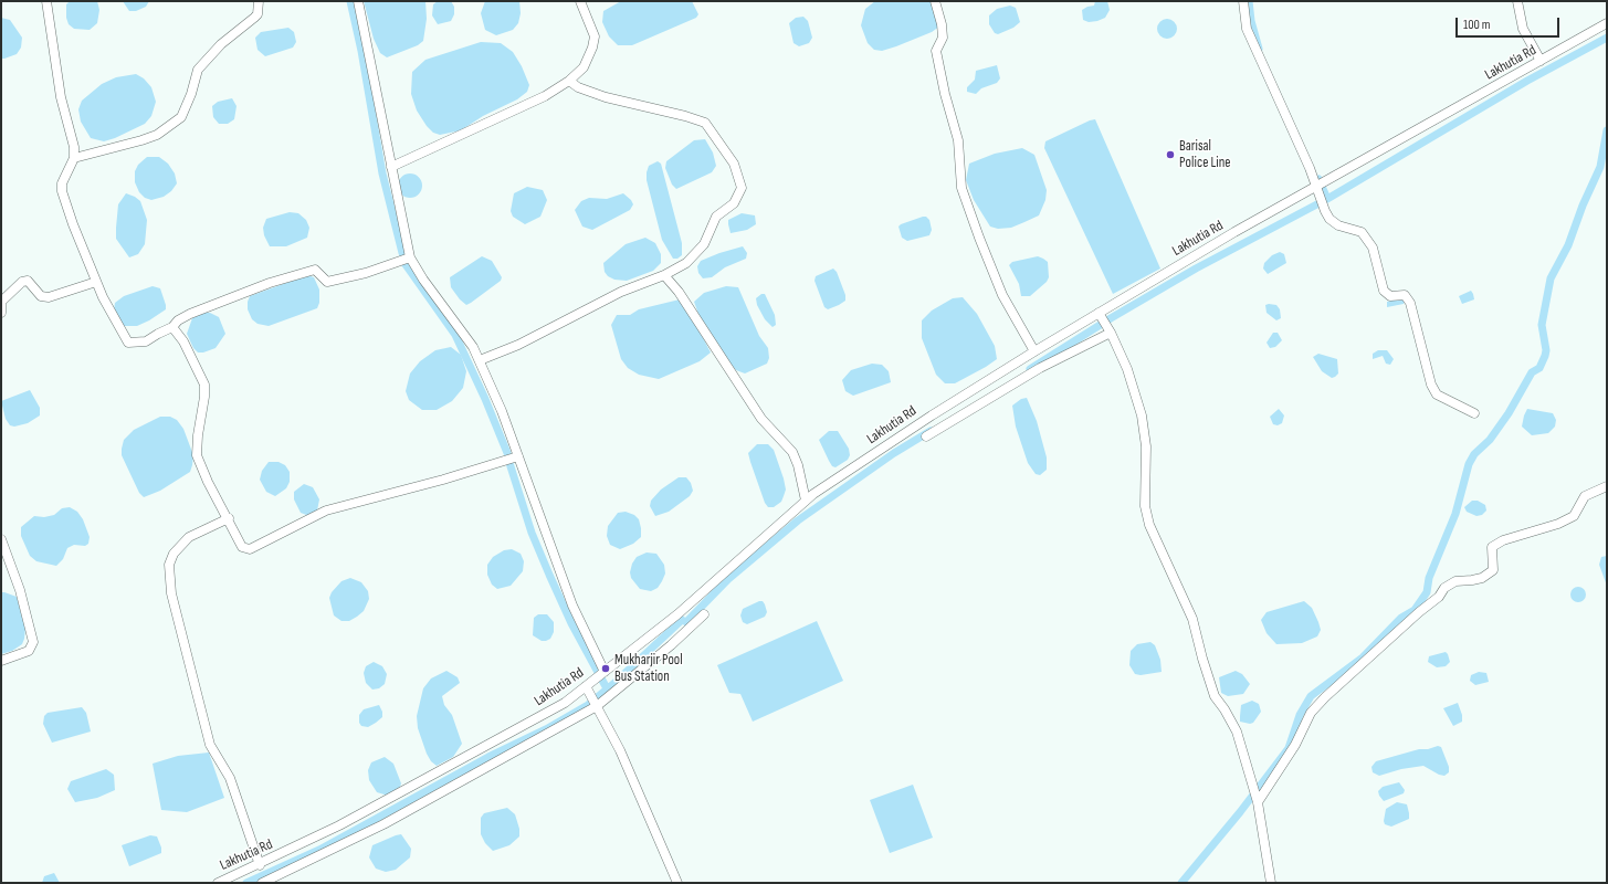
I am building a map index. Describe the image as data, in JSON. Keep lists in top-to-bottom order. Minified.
{"streets":{"street":["Lakhutia Rd"]},"places":["Barisal Police Line","Mukharjir Pool Bus Station"],"scale_bar":"100 m"}
